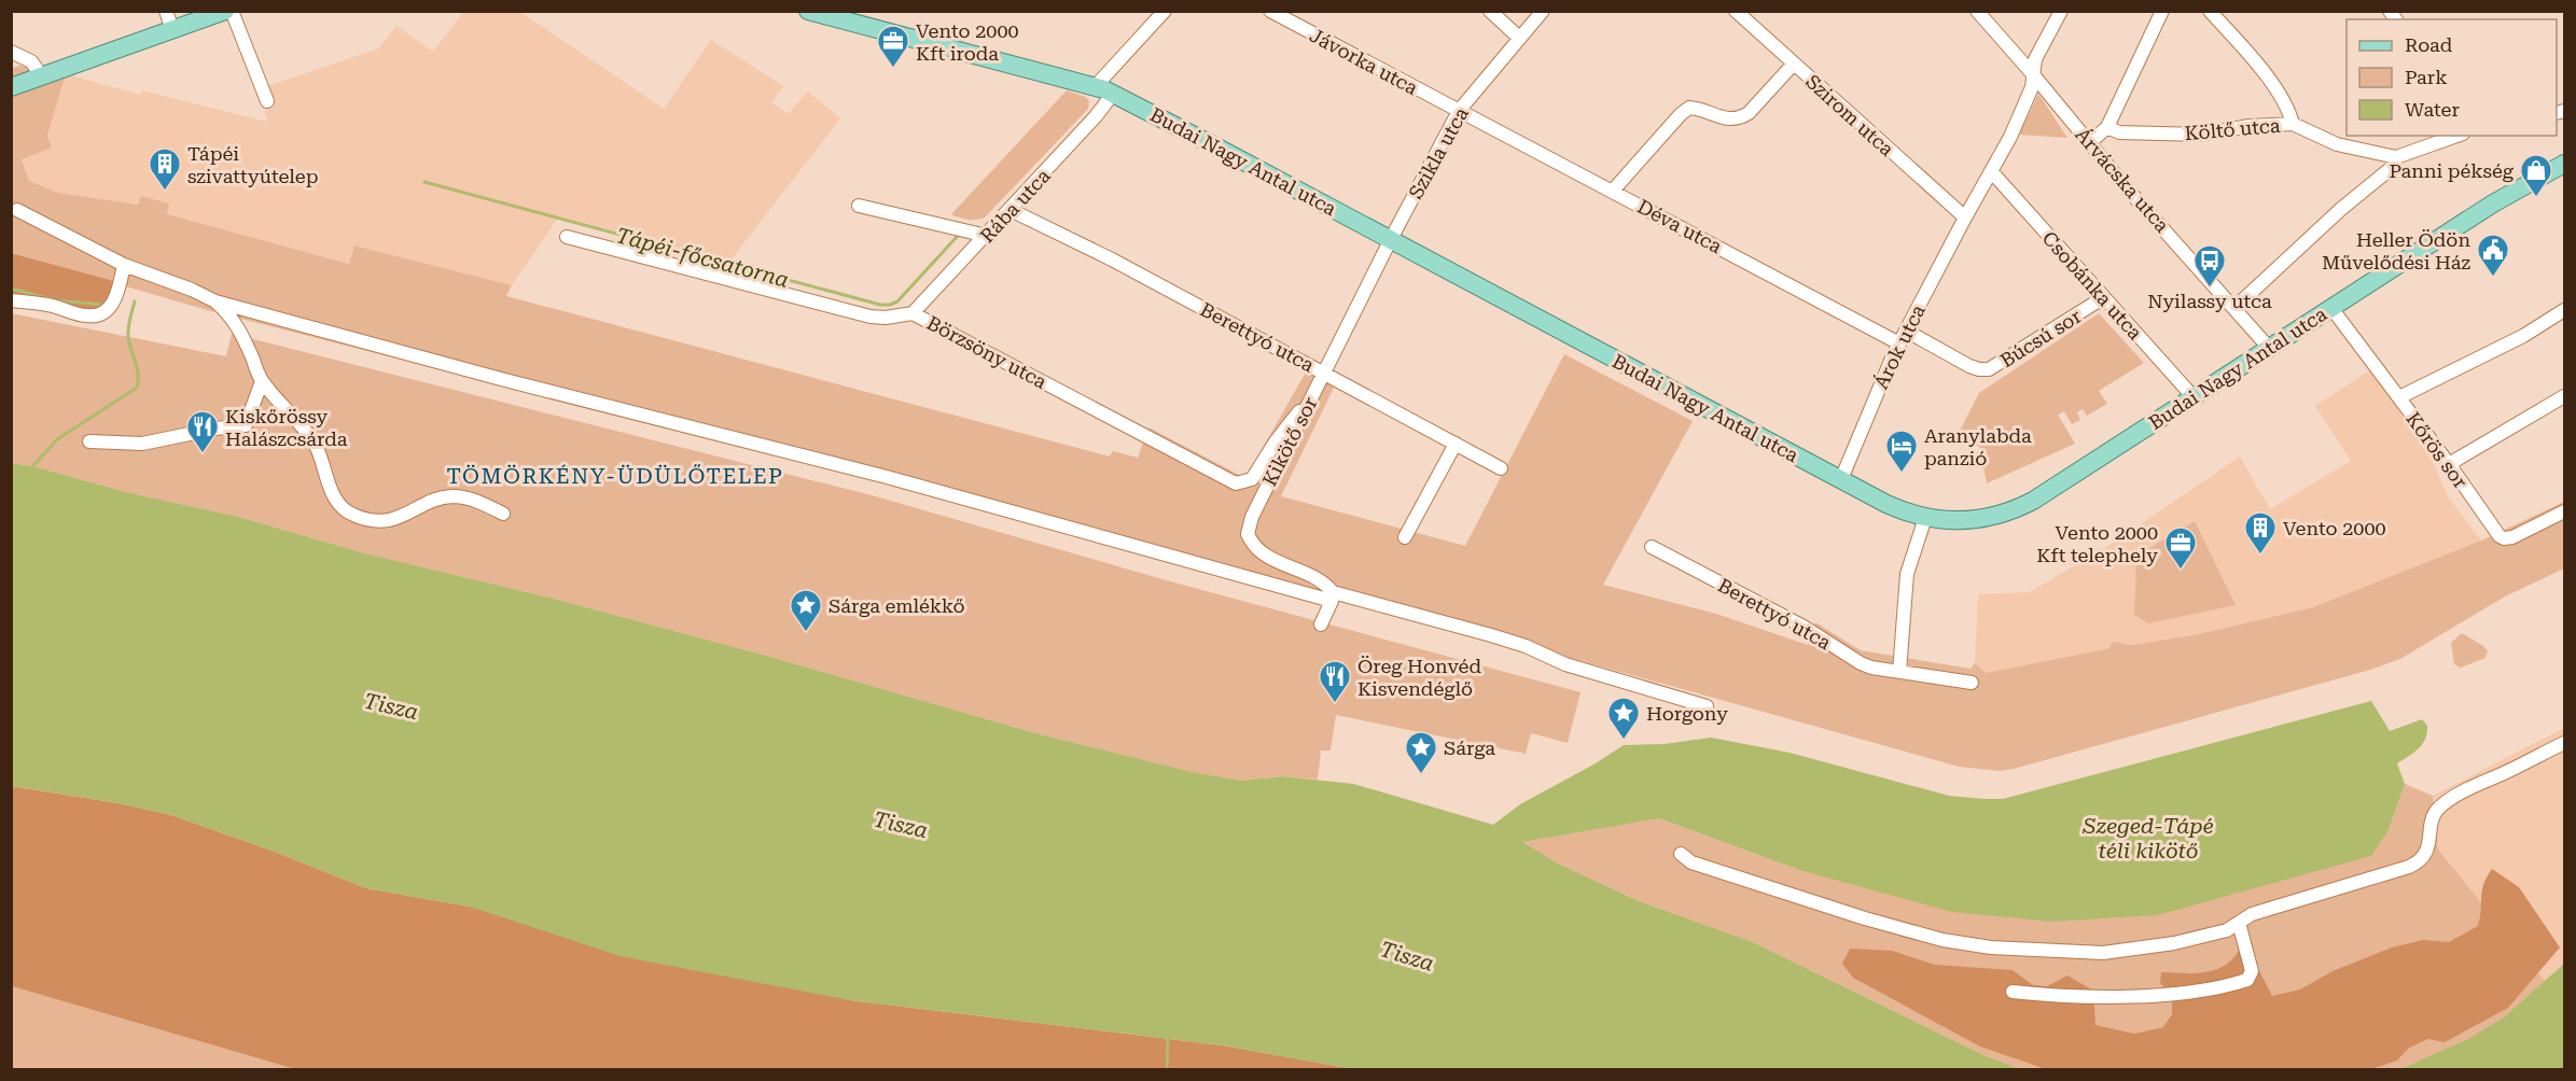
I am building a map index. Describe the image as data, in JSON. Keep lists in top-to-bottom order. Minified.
{"streets":{"main road":["Budai Nagy Antal utca"],"street":["Jávorka utca","Szirom utca","Költő utca","Szikla utca","Árvácska utca","Rába utca","Déva utca","Csobánka utca","Berettyó utca","Búcsú sor","Árok utca","Börzsöny utca","Kikötő sor","Kőrös sor"]},"crossings":[["Jávorka utca","Szikla utca"],["Jávorka utca","Déva utca"],["Szirom utca","Árok utca"],["Szikla utca","Budai Nagy Antal utca"],["Szikla utca","Déva utca"],["Szikla utca","Kikötő sor"],["Budai Nagy Antal utca","Árvácska utca"],["Budai Nagy Antal utca","Rába utca"],["Budai Nagy Antal utca","Csobánka utca"],["Budai Nagy Antal utca","Árok utca"],["Budai Nagy Antal utca","Kikötő sor"],["Budai Nagy Antal utca","Kőrös sor"],["Rába utca","Berettyó utca"],["Rába utca","Börzsöny utca"],["Déva utca","Árok utca"],["Csobánka utca","Búcsú sor"],["Berettyó utca","Kikötő sor"],["Búcsú sor","Árok utca"],["Börzsöny utca","Kikötő sor"]],"districts":["TÖMÖRKÉNY-ÜDÜLŐTELEP"],"water":["Tápéi-főcsatorna","Tisza","Szeged-Tápé téli kikötő"],"places":{"office":["Vento 2000 Kft iroda","Vento 2000 Kft telephely"],"building":["Tápéi szivattyútelep","Vento 2000"],"shop":["Panni pékség"],"public building":["Heller Ödön Művelődési Ház"],"bus stop":["Nyilassy utca"],"restaurant":["Kiskőrössy Halászcsárda","Öreg Honvéd Kisvendéglő"],"hotel":["Aranylabda panzió"],"place":["Sárga emlékkő","Horgony","Sárga"]},"legend":["Road","Park","Water"]}
